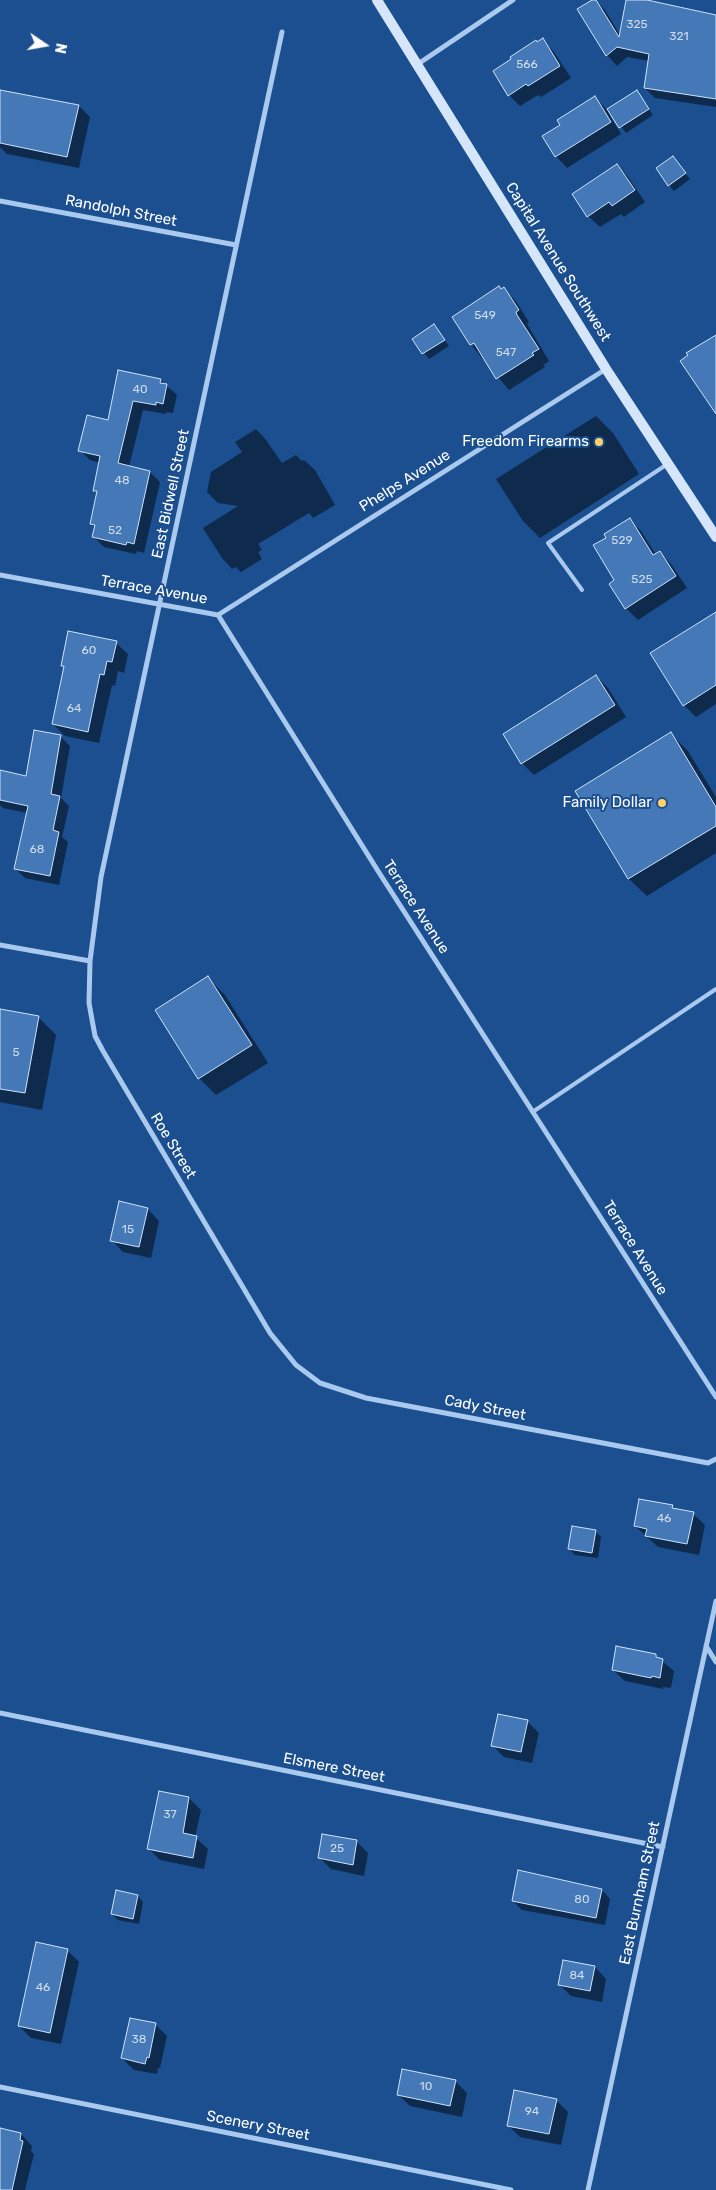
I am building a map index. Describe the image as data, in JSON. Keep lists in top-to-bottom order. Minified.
{"streets":{"main road":["Capital Avenue Southwest"],"street":["Randolph Street","Phelps Avenue","East Bidwell Street","Terrace Avenue","Roe Street","Cady Street","Elsmere Street","East Burnham Street","Scenery Street"]},"crossings":[["Randolph Street","East Bidwell Street"],["Capital Avenue Southwest","Phelps Avenue"],["Phelps Avenue","Terrace Avenue"],["East Bidwell Street","Terrace Avenue"],["East Bidwell Street","Roe Street"],["Roe Street","Cady Street"],["Elsmere Street","East Burnham Street"]],"places":["Freedom Firearms","Family Dollar"],"house_numbers":["325","321","566","549","547","40","48","52","529","525","60","64","68","5","15","46","37","25","80","84","46","38","10","94"],"north":"right"}
